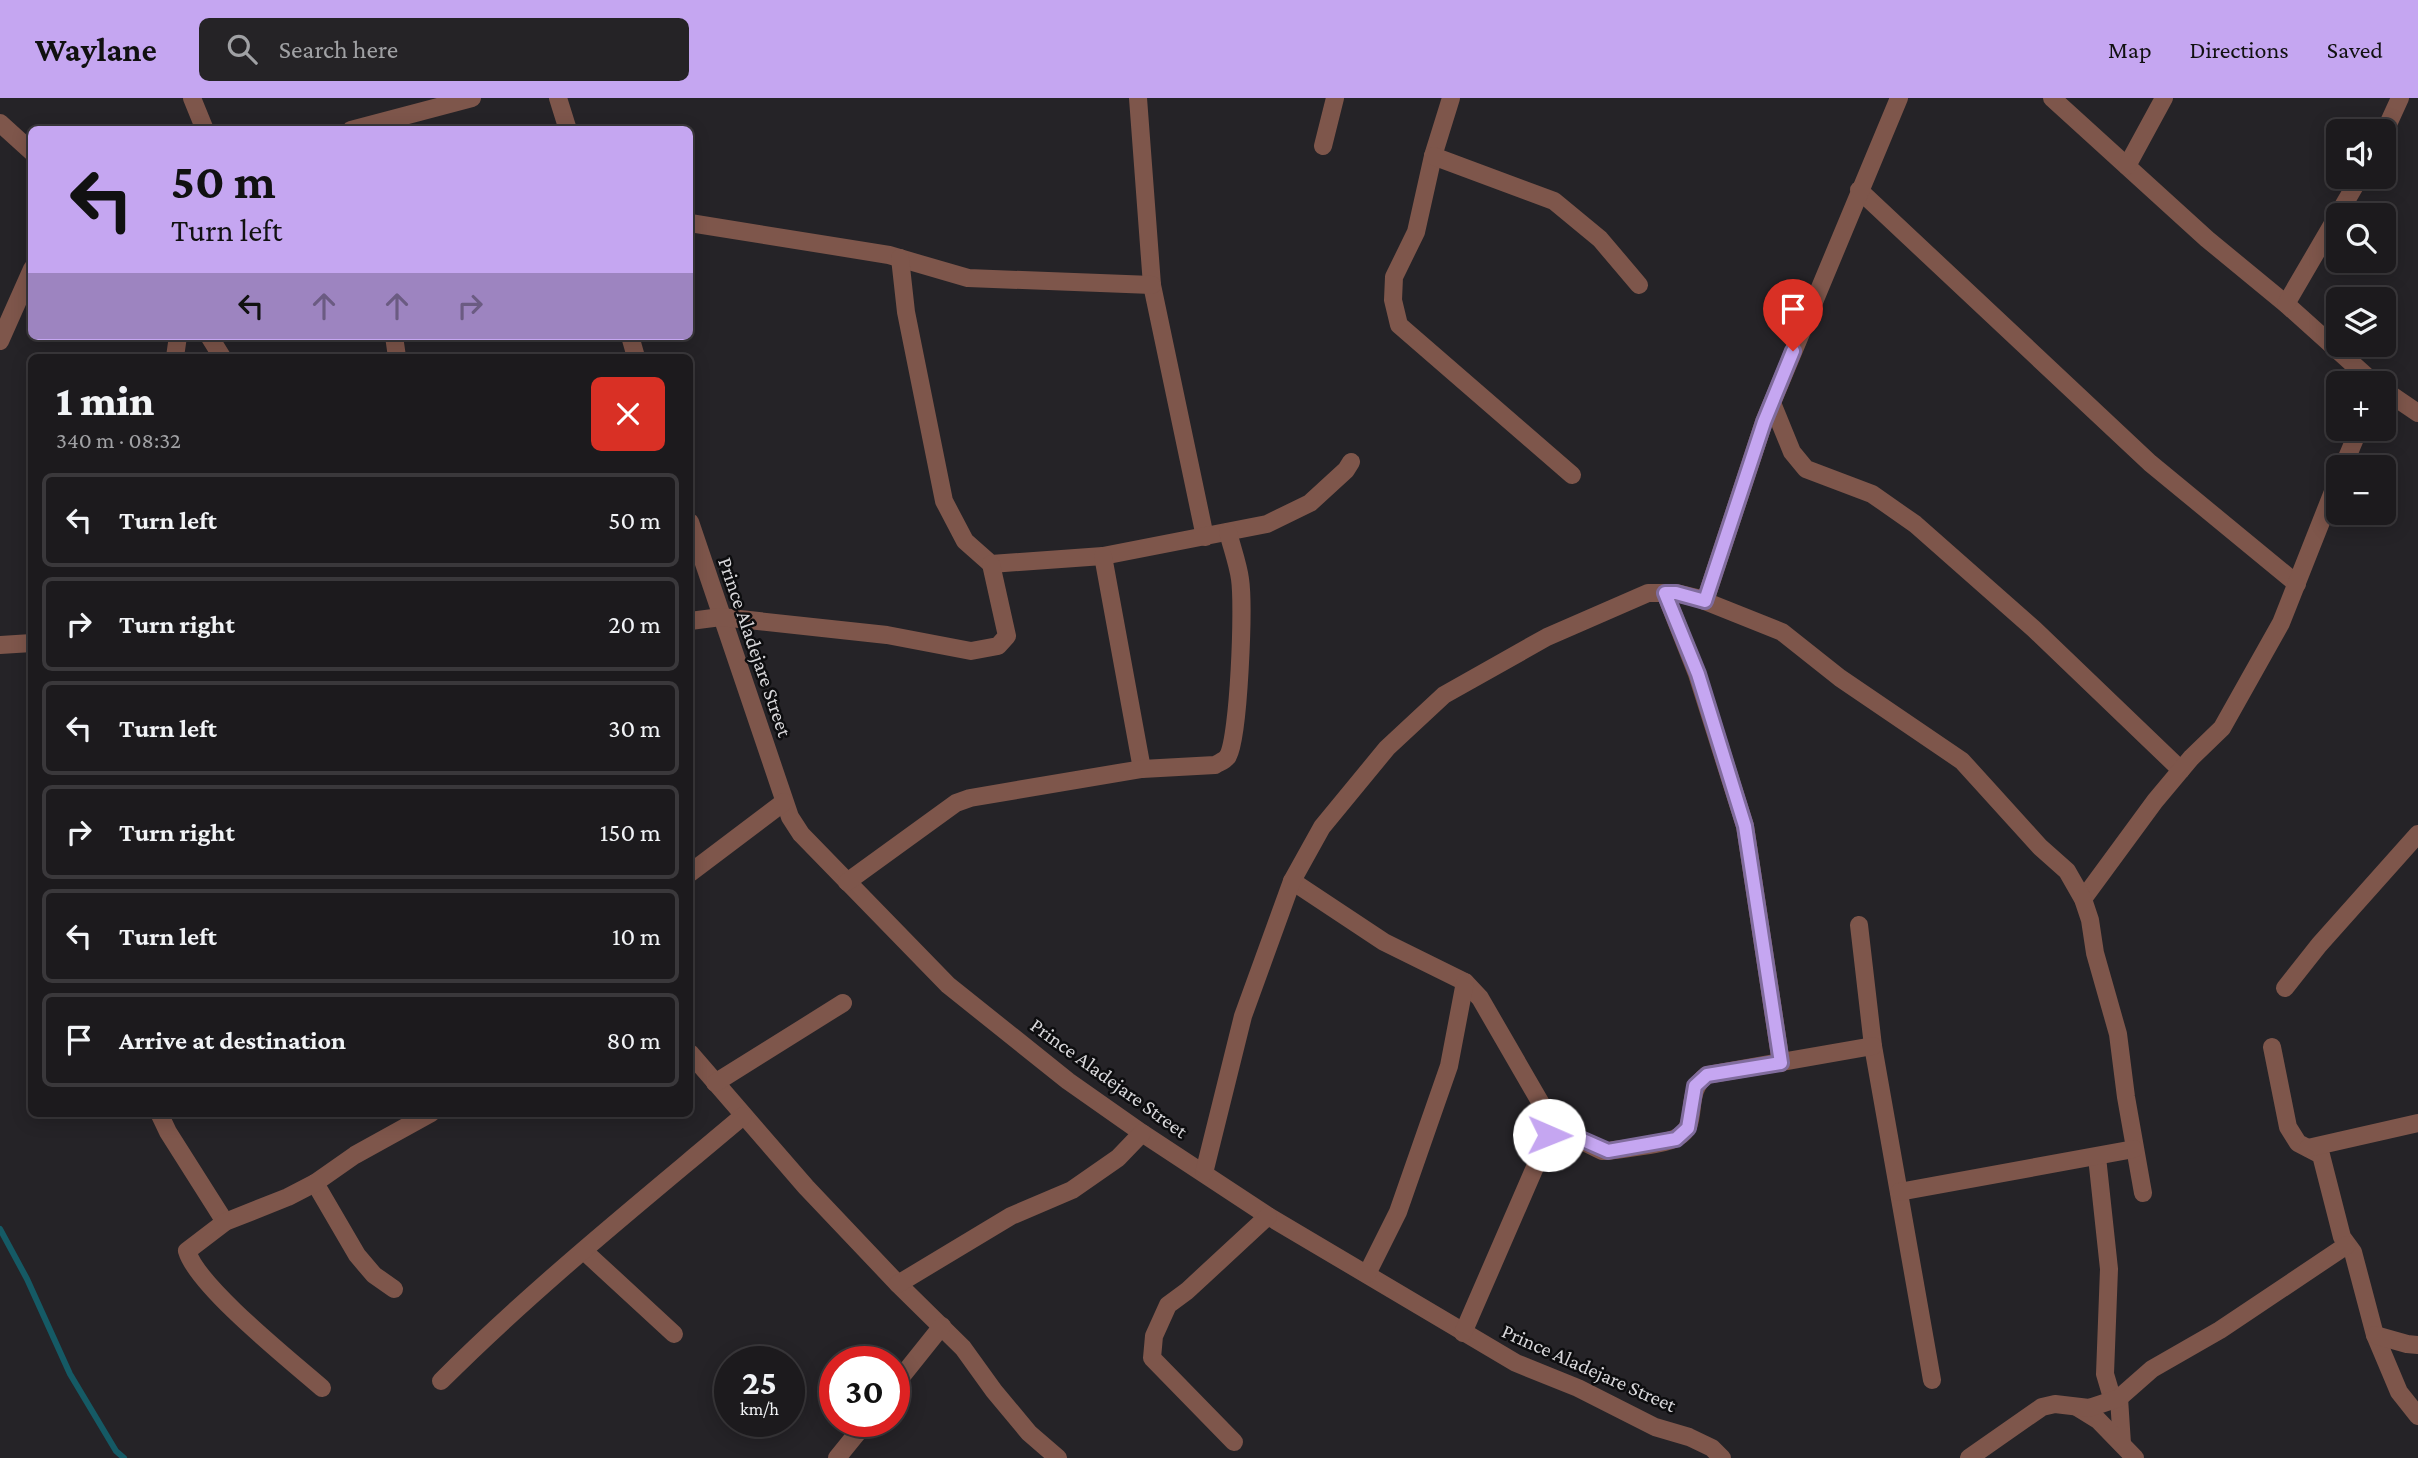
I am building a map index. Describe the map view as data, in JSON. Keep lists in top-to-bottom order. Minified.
{"streets":{"street":["Prince Aladejare Street"]},"page":{"header":"Waylane","search":"Search here","nav":["Map","Directions","Saved"],"map_buttons":["+","−"],"turn":["50 m","Turn left"],"heading":["1 min","340 m · 08:32"],"list":[{"name":"Turn left","value":"50 m"},{"name":"Turn right","value":"20 m"},{"name":"Turn left","value":"30 m"},{"name":"Turn right","value":"150 m"},{"name":"Turn left","value":"10 m"},{"name":"Arrive at destination","value":"80 m"}],"speed":"25 km/h","limit":"30"}}
